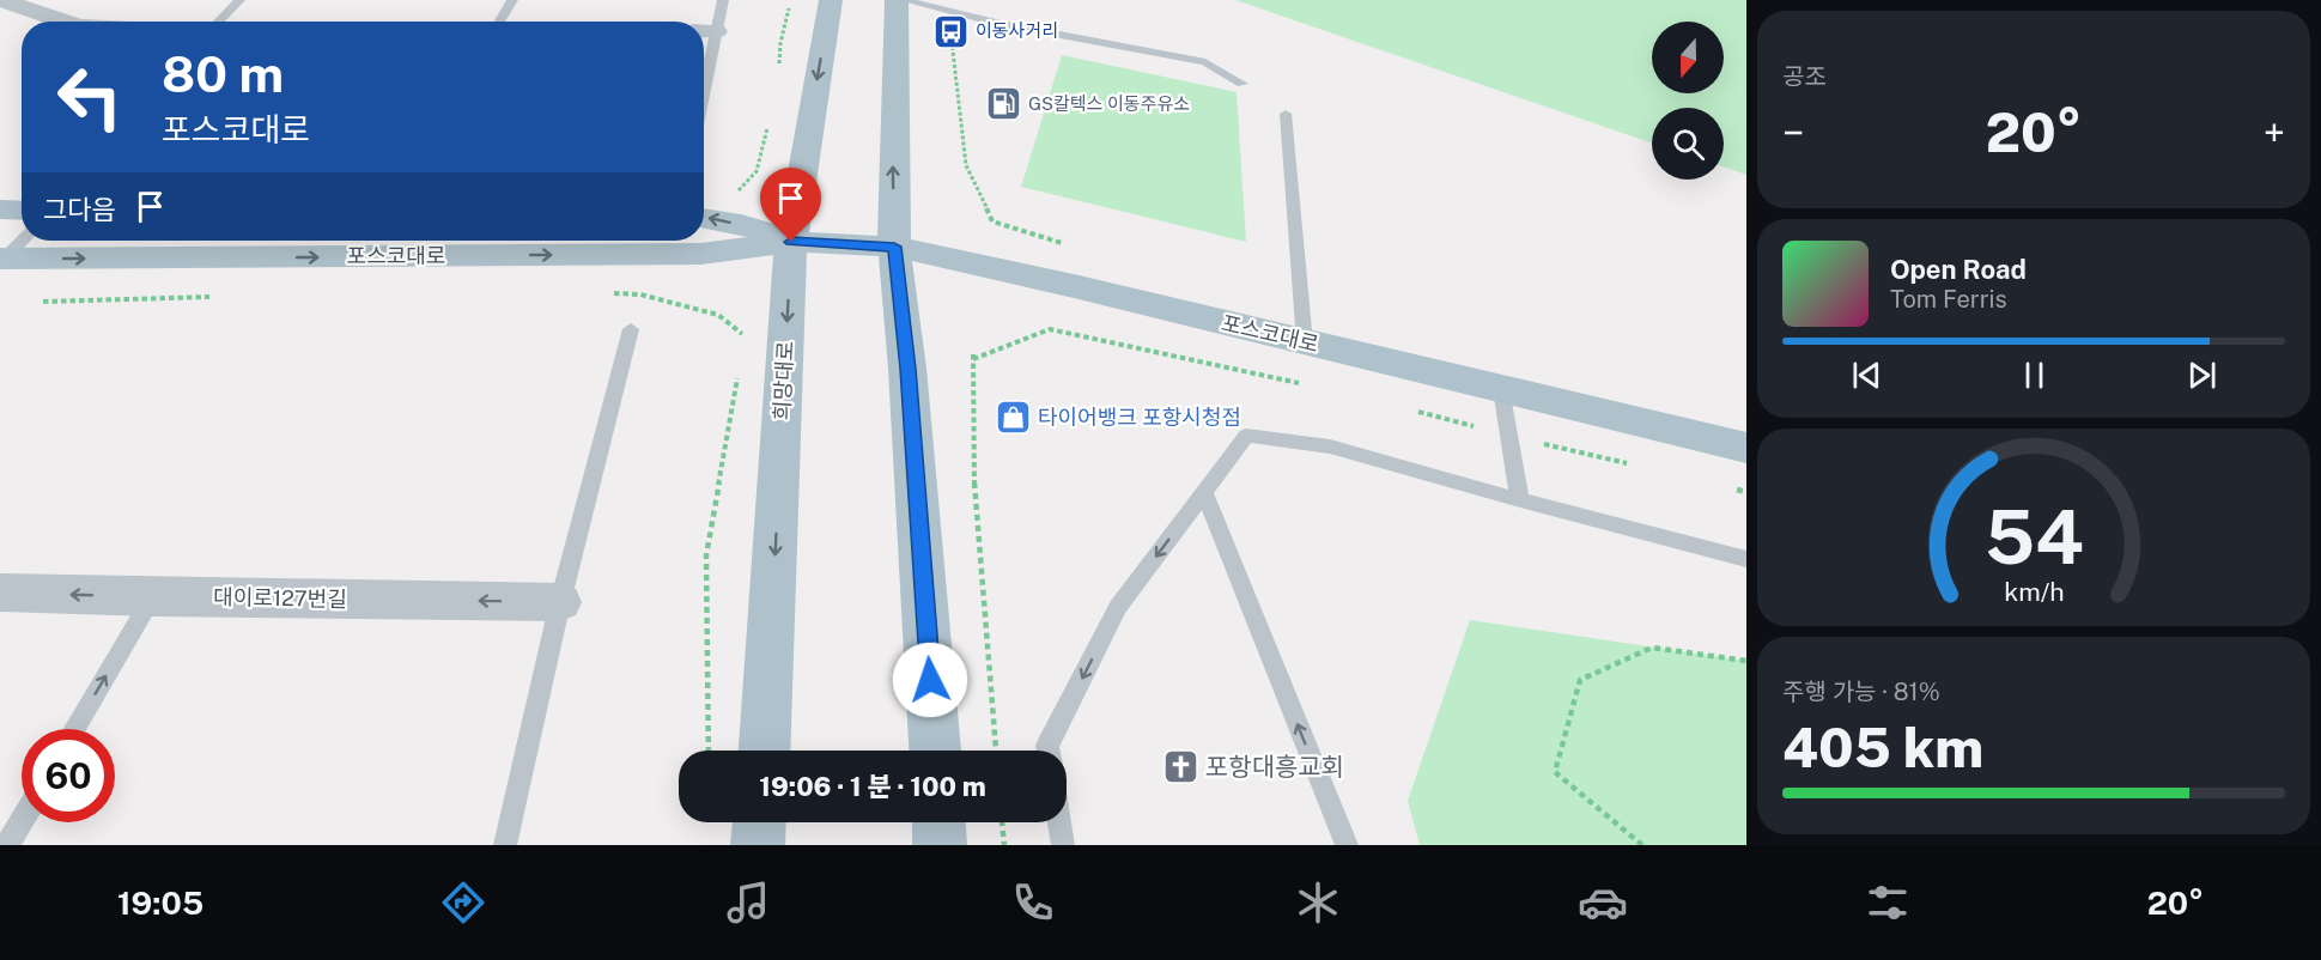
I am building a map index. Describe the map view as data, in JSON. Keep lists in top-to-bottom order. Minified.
{"streets":{"main road":["포스코대로","희망대로"],"street":["대이로127번길"]},"crossings":[["포스코대로","희망대로"]],"one_way":["대이로127번길"],"places":{"bus stop":["이동사거리"],"fuel station":["GS칼텍스 이동주유소"],"shop":["타이어뱅크 포항시청점"],"church":["포항대흥교회"]},"north":"bottom","page":{"tile":["공조",["주행 가능 · 81%","405 km"]],"turn":["80 m","포스코대로"],"heat":["−","20°","+"],"then":"그다음","song":["Open Road","Tom Ferris"],"limit":"60","trip":"19:06 · 1 분 · 100 m","tabs":["19:05","20°"],"gauge":["54","km/h"]}}
